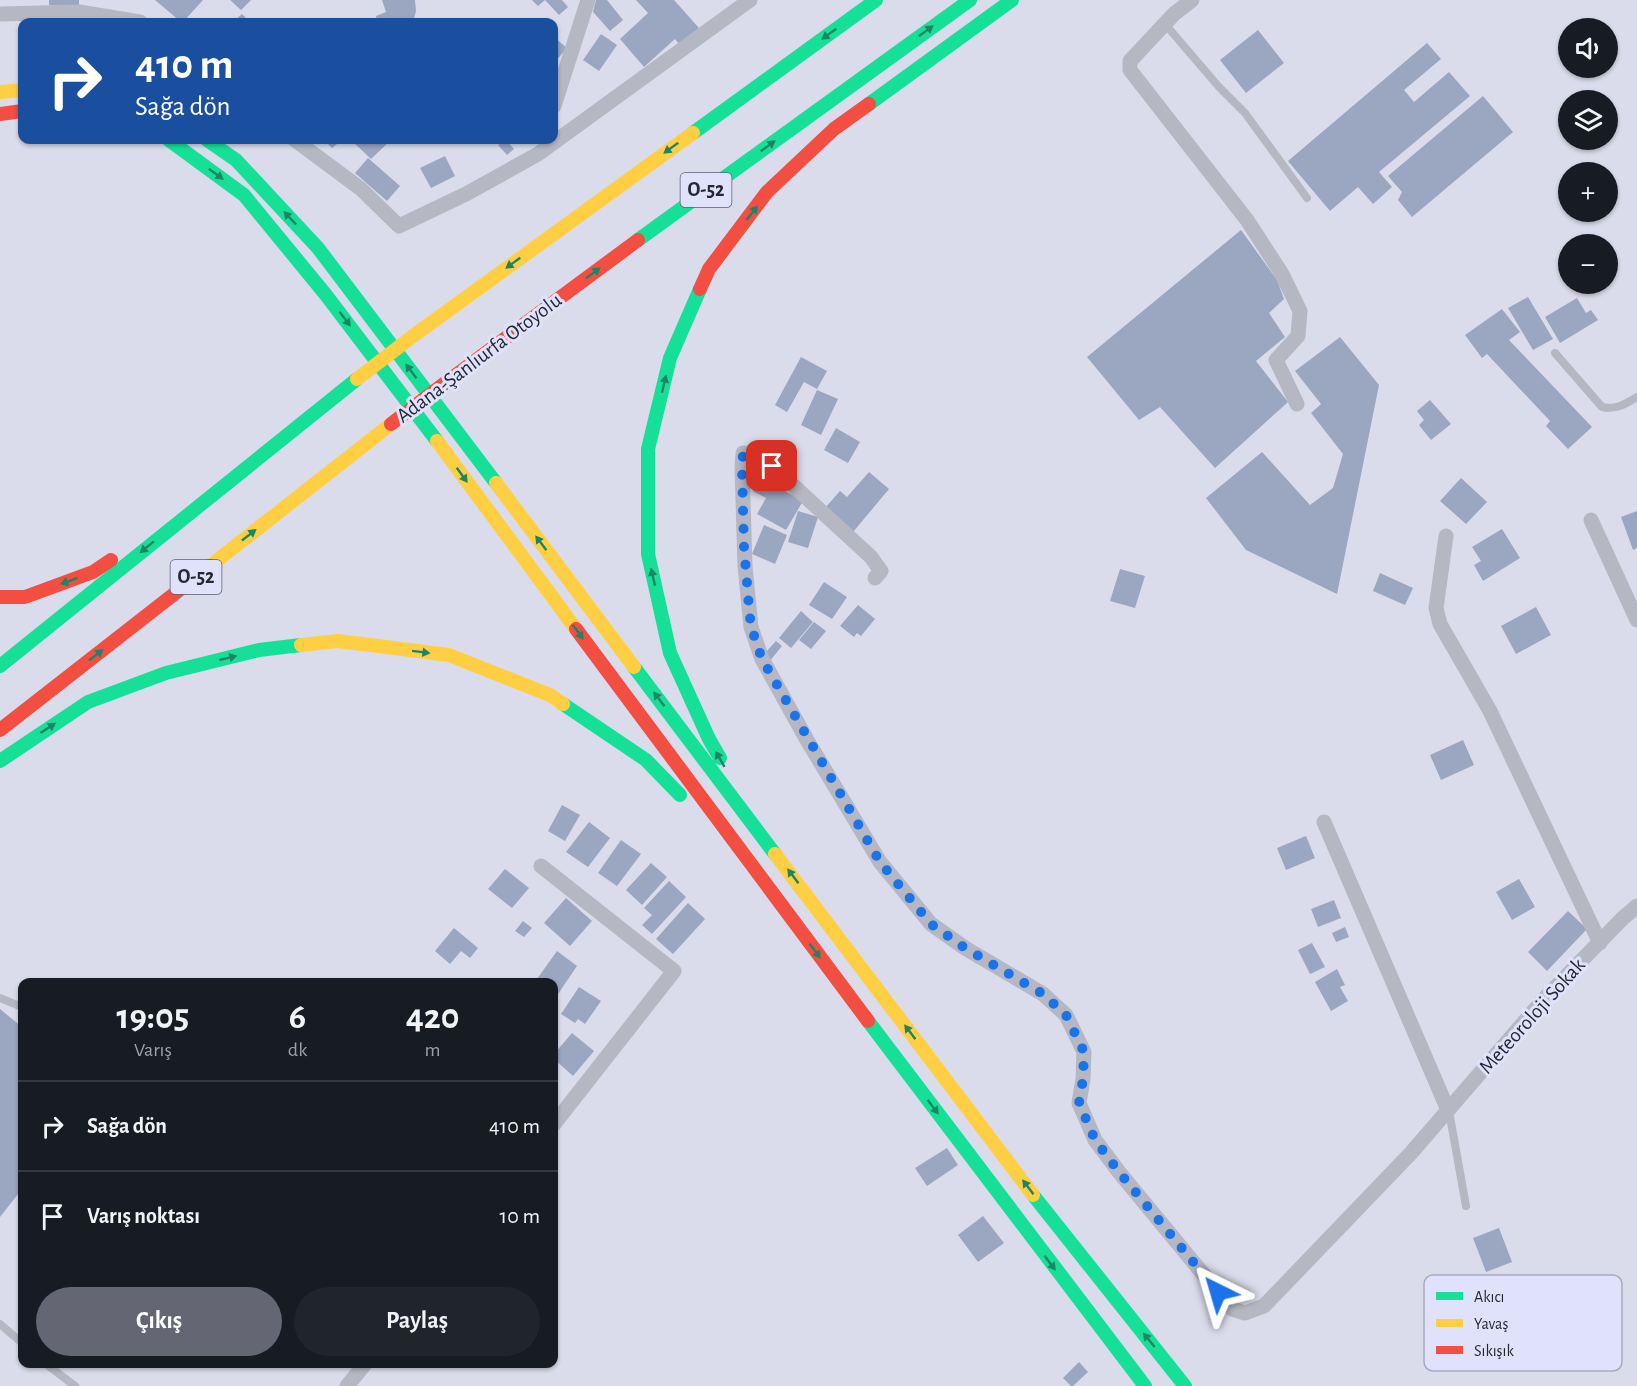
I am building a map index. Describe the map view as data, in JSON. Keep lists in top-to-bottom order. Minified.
{"streets":{"highway":["O-52","Adana-Şanlıurfa Otoyolu"],"street":["Meteoroloji Sokak"]},"legend":["Akıcı","Yavaş","Sıkışık"],"page":{"map_buttons":["+","−"],"turn":["410 m","Sağa dön"],"eta":["19:05","Varış","6","dk","420","m"],"list":[{"name":"Sağa dön","value":"410 m"},{"name":"Varış noktası","value":"10 m"}],"buttons":["Çıkış","Paylaş"]}}
